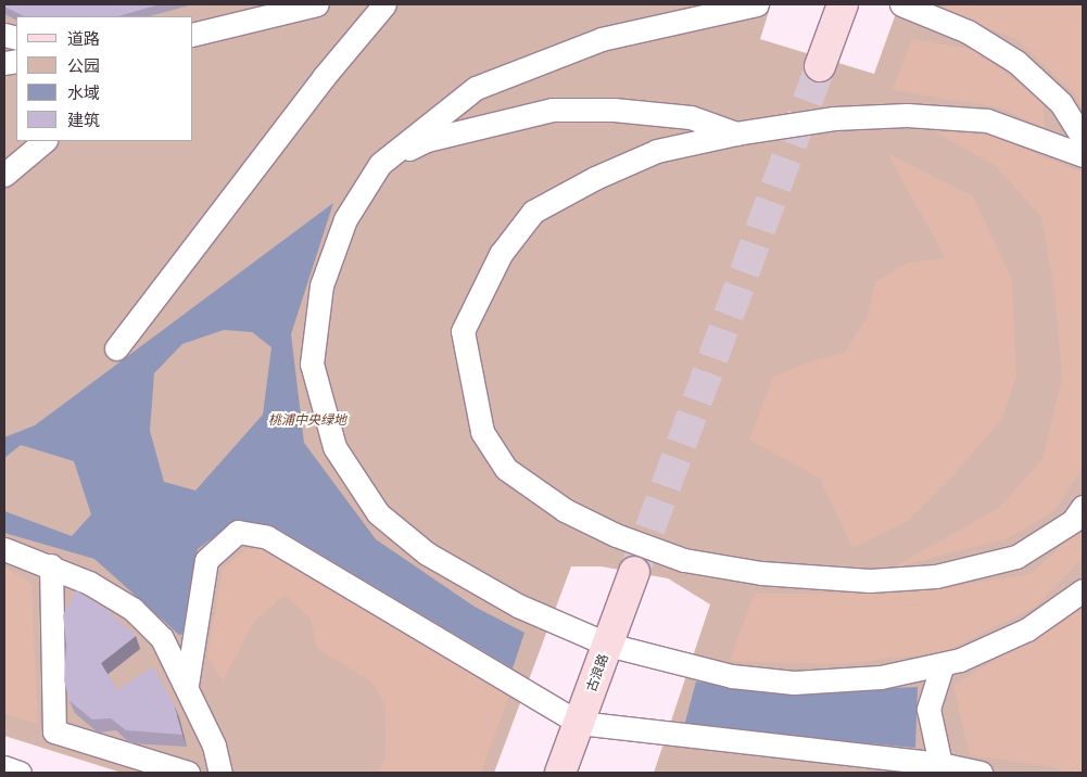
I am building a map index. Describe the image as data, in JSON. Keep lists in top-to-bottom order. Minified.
{"streets":{"main road":["古浪路"]},"parks":["桃浦中央绿地"],"legend":["道路","公园","水域","建筑"]}
